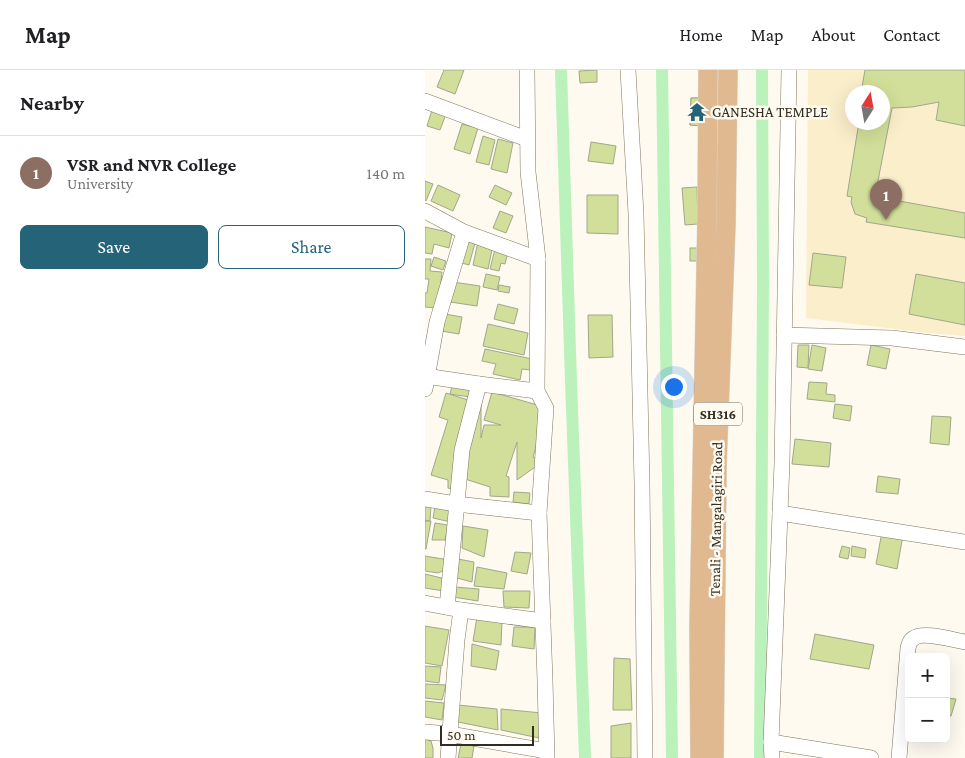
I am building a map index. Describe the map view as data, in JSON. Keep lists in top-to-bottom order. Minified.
{"streets":{"main road":["SH316","Tenali - Mangalagiri Road"]},"places":{"temple":["GANESHA TEMPLE"]},"scale_bar":"50 m","north":"top","page":{"header":"Map","nav":["Home","Map","About","Contact"],"heading":"Nearby","list":[{"mark":"1","name":"VSR and NVR College","note":"University","value":"140 m"}],"pins":"1","buttons":["Save","Share"],"map_buttons":["+","−"],"scale":"50 m"}}
